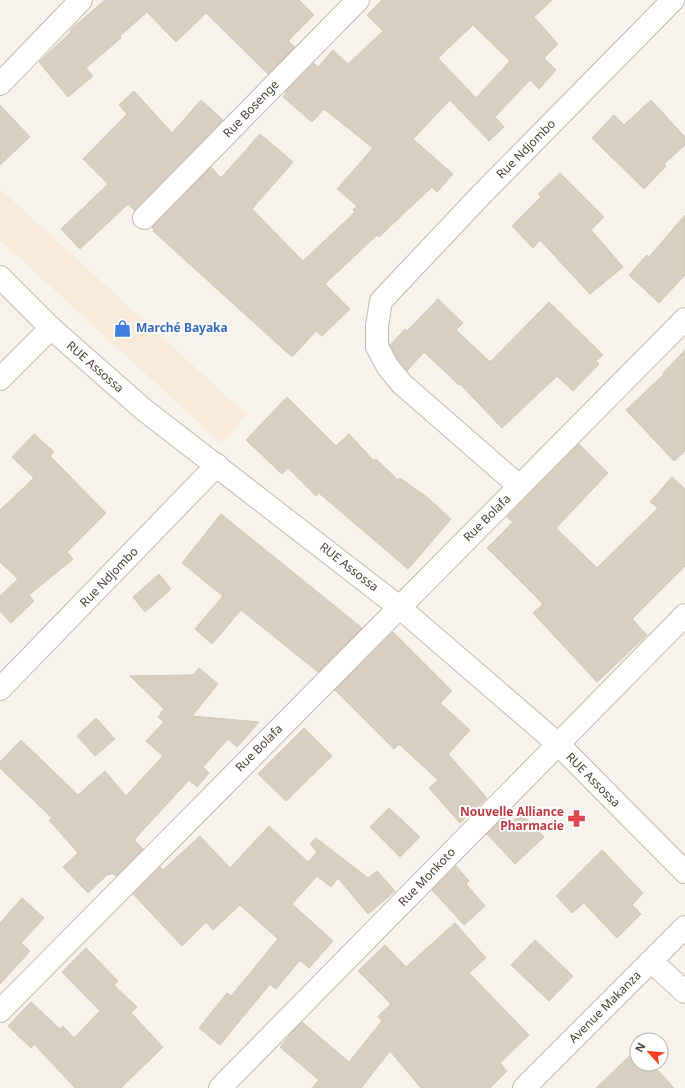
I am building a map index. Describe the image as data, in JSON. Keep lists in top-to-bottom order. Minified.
{"streets":{"street":["Rue Bosenge","Rue Ndjombo","RUE Assossa","Rue Bolafa","Rue Monkoto","Avenue Makanza"]},"crossings":[["Rue Ndjombo","RUE Assossa"],["Rue Ndjombo","Rue Bolafa"],["RUE Assossa","Rue Bolafa"],["RUE Assossa","Rue Monkoto"]],"places":{"shop":["Marché Bayaka"],"pharmacy":["Nouvelle Alliance Pharmacie"]},"north":"top left"}
